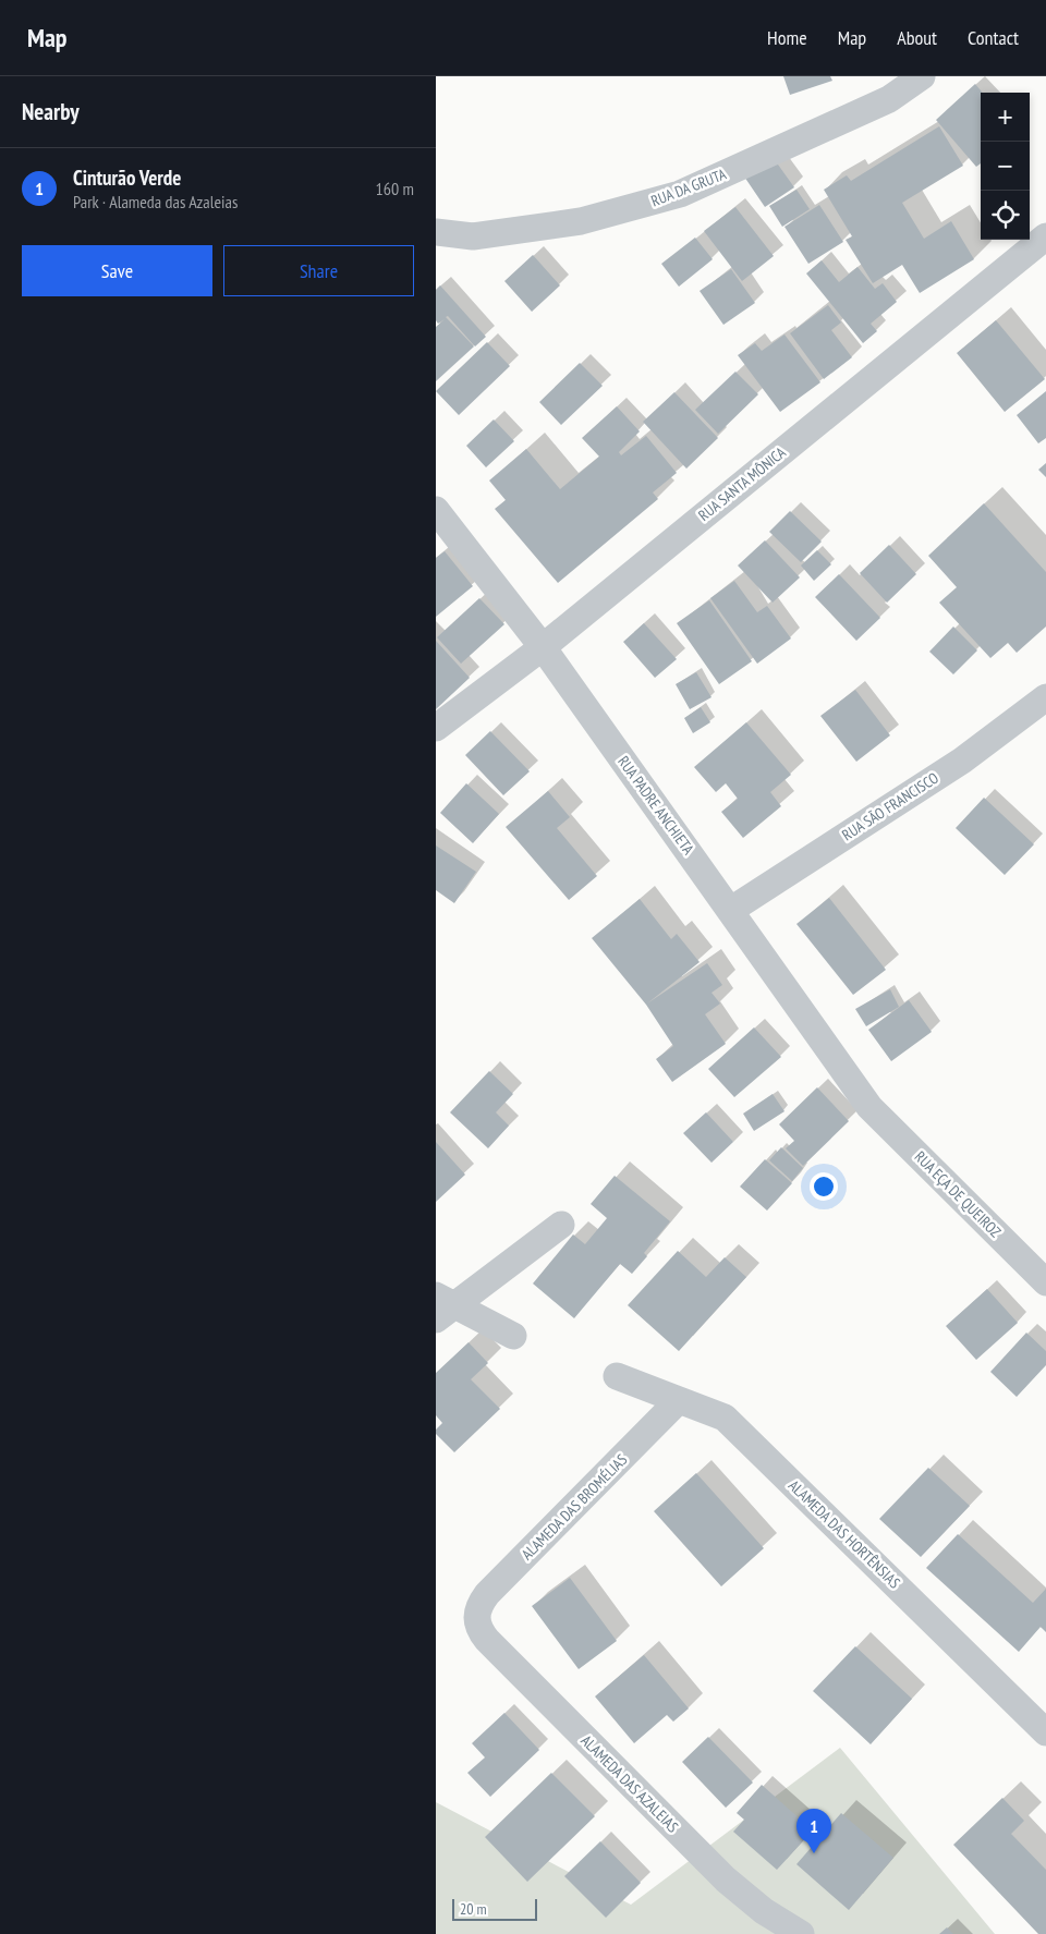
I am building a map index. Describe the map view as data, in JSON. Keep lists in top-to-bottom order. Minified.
{"streets":{"street":["RUA DA GRUTA","RUA SANTA MÔNICA","RUA PADRE ANCHIETA","RUA SÃO FRANCISCO","RUA EÇA DE QUEIROZ","ALAMEDA DAS BROMÉLIAS","ALAMEDA DAS HORTÊNSIAS","ALAMEDA DAS AZALEIAS"]},"crossings":[["RUA SANTA MÔNICA","RUA PADRE ANCHIETA"],["RUA PADRE ANCHIETA","RUA SÃO FRANCISCO"],["RUA PADRE ANCHIETA","RUA EÇA DE QUEIROZ"],["ALAMEDA DAS BROMÉLIAS","ALAMEDA DAS HORTÊNSIAS"],["ALAMEDA DAS BROMÉLIAS","ALAMEDA DAS AZALEIAS"]],"scale_bar":"20 m","page":{"header":"Map","nav":["Home","Map","About","Contact"],"heading":"Nearby","map_buttons":["+","−"],"list":[{"mark":"1","name":"Cinturão Verde","note":"Park · Alameda das Azaleias","value":"160 m"}],"buttons":["Save","Share"],"pins":"1","scale":"20 m"}}
